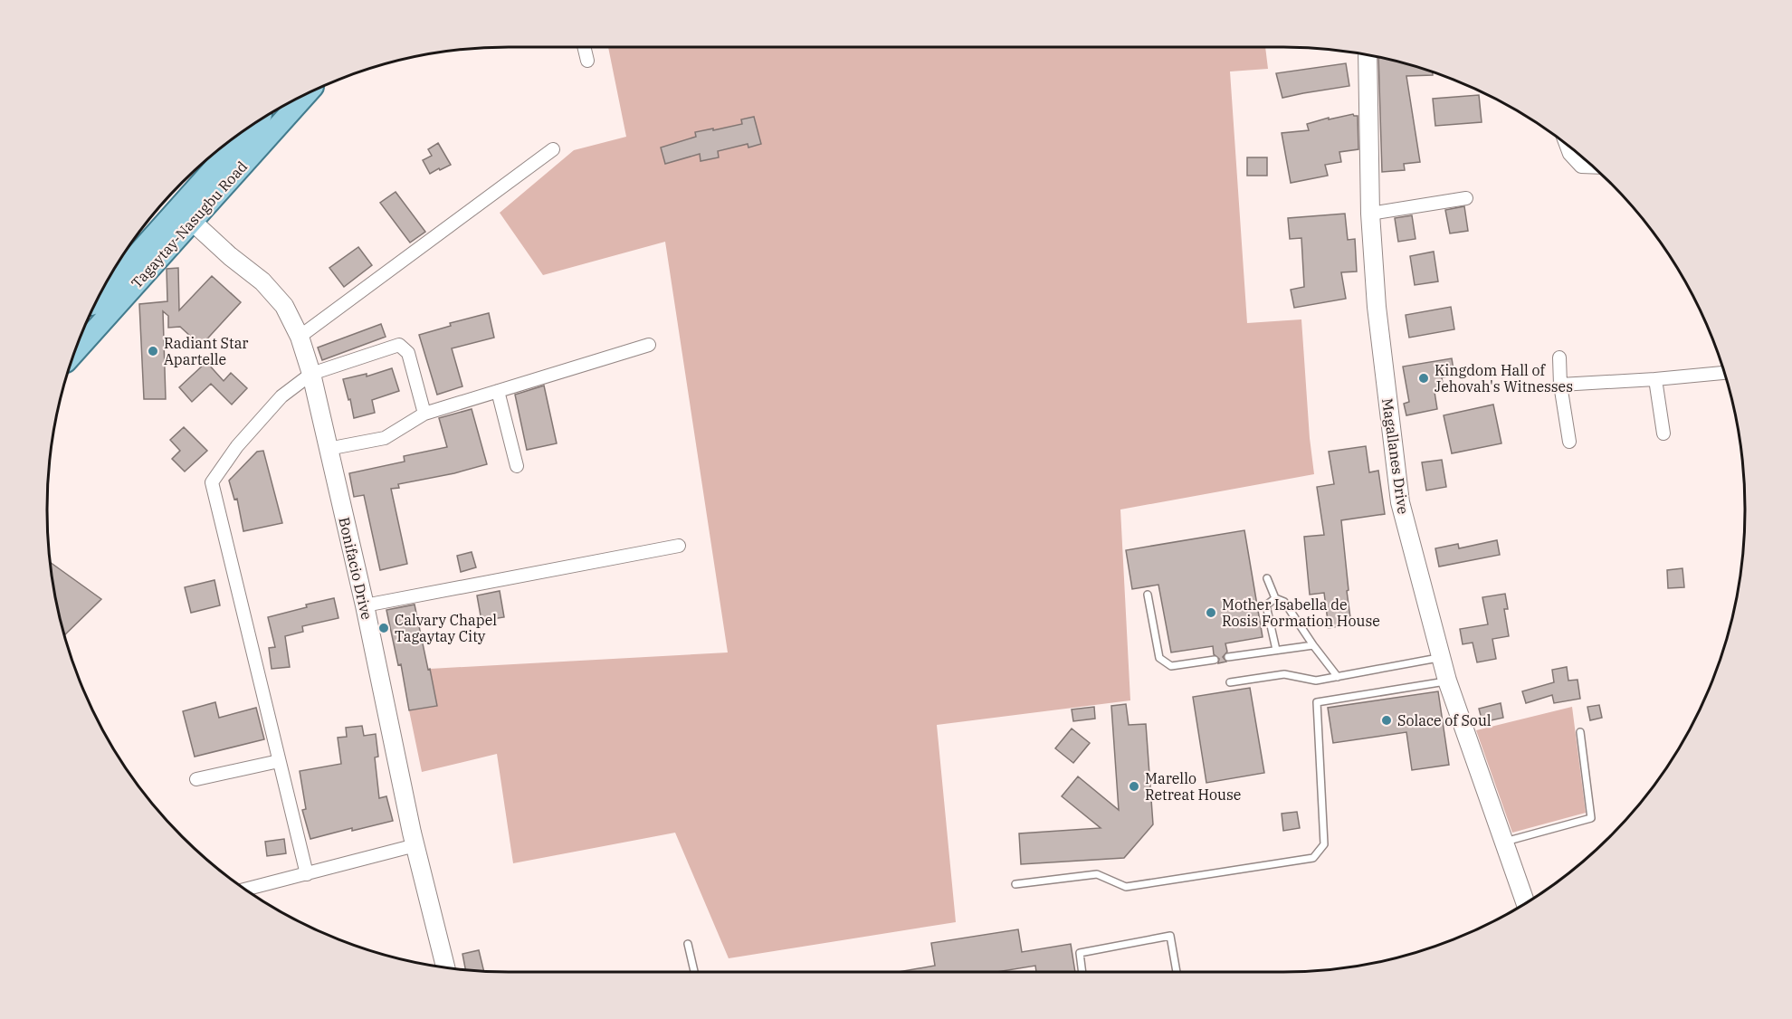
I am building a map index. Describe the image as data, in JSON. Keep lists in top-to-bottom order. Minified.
{"streets":{"main road":["Tagaytay-Nasugbu Road"],"street":["Magallanes Drive","Bonifacio Drive"]},"crossings":[["Tagaytay-Nasugbu Road","Bonifacio Drive"]],"places":["Radiant Star Apartelle","Kingdom Hall of Jehovah's Witnesses","Mother Isabella de Rosis Formation House","Calvary Chapel Tagaytay City","Solace of Soul","Marello Retreat House"]}
